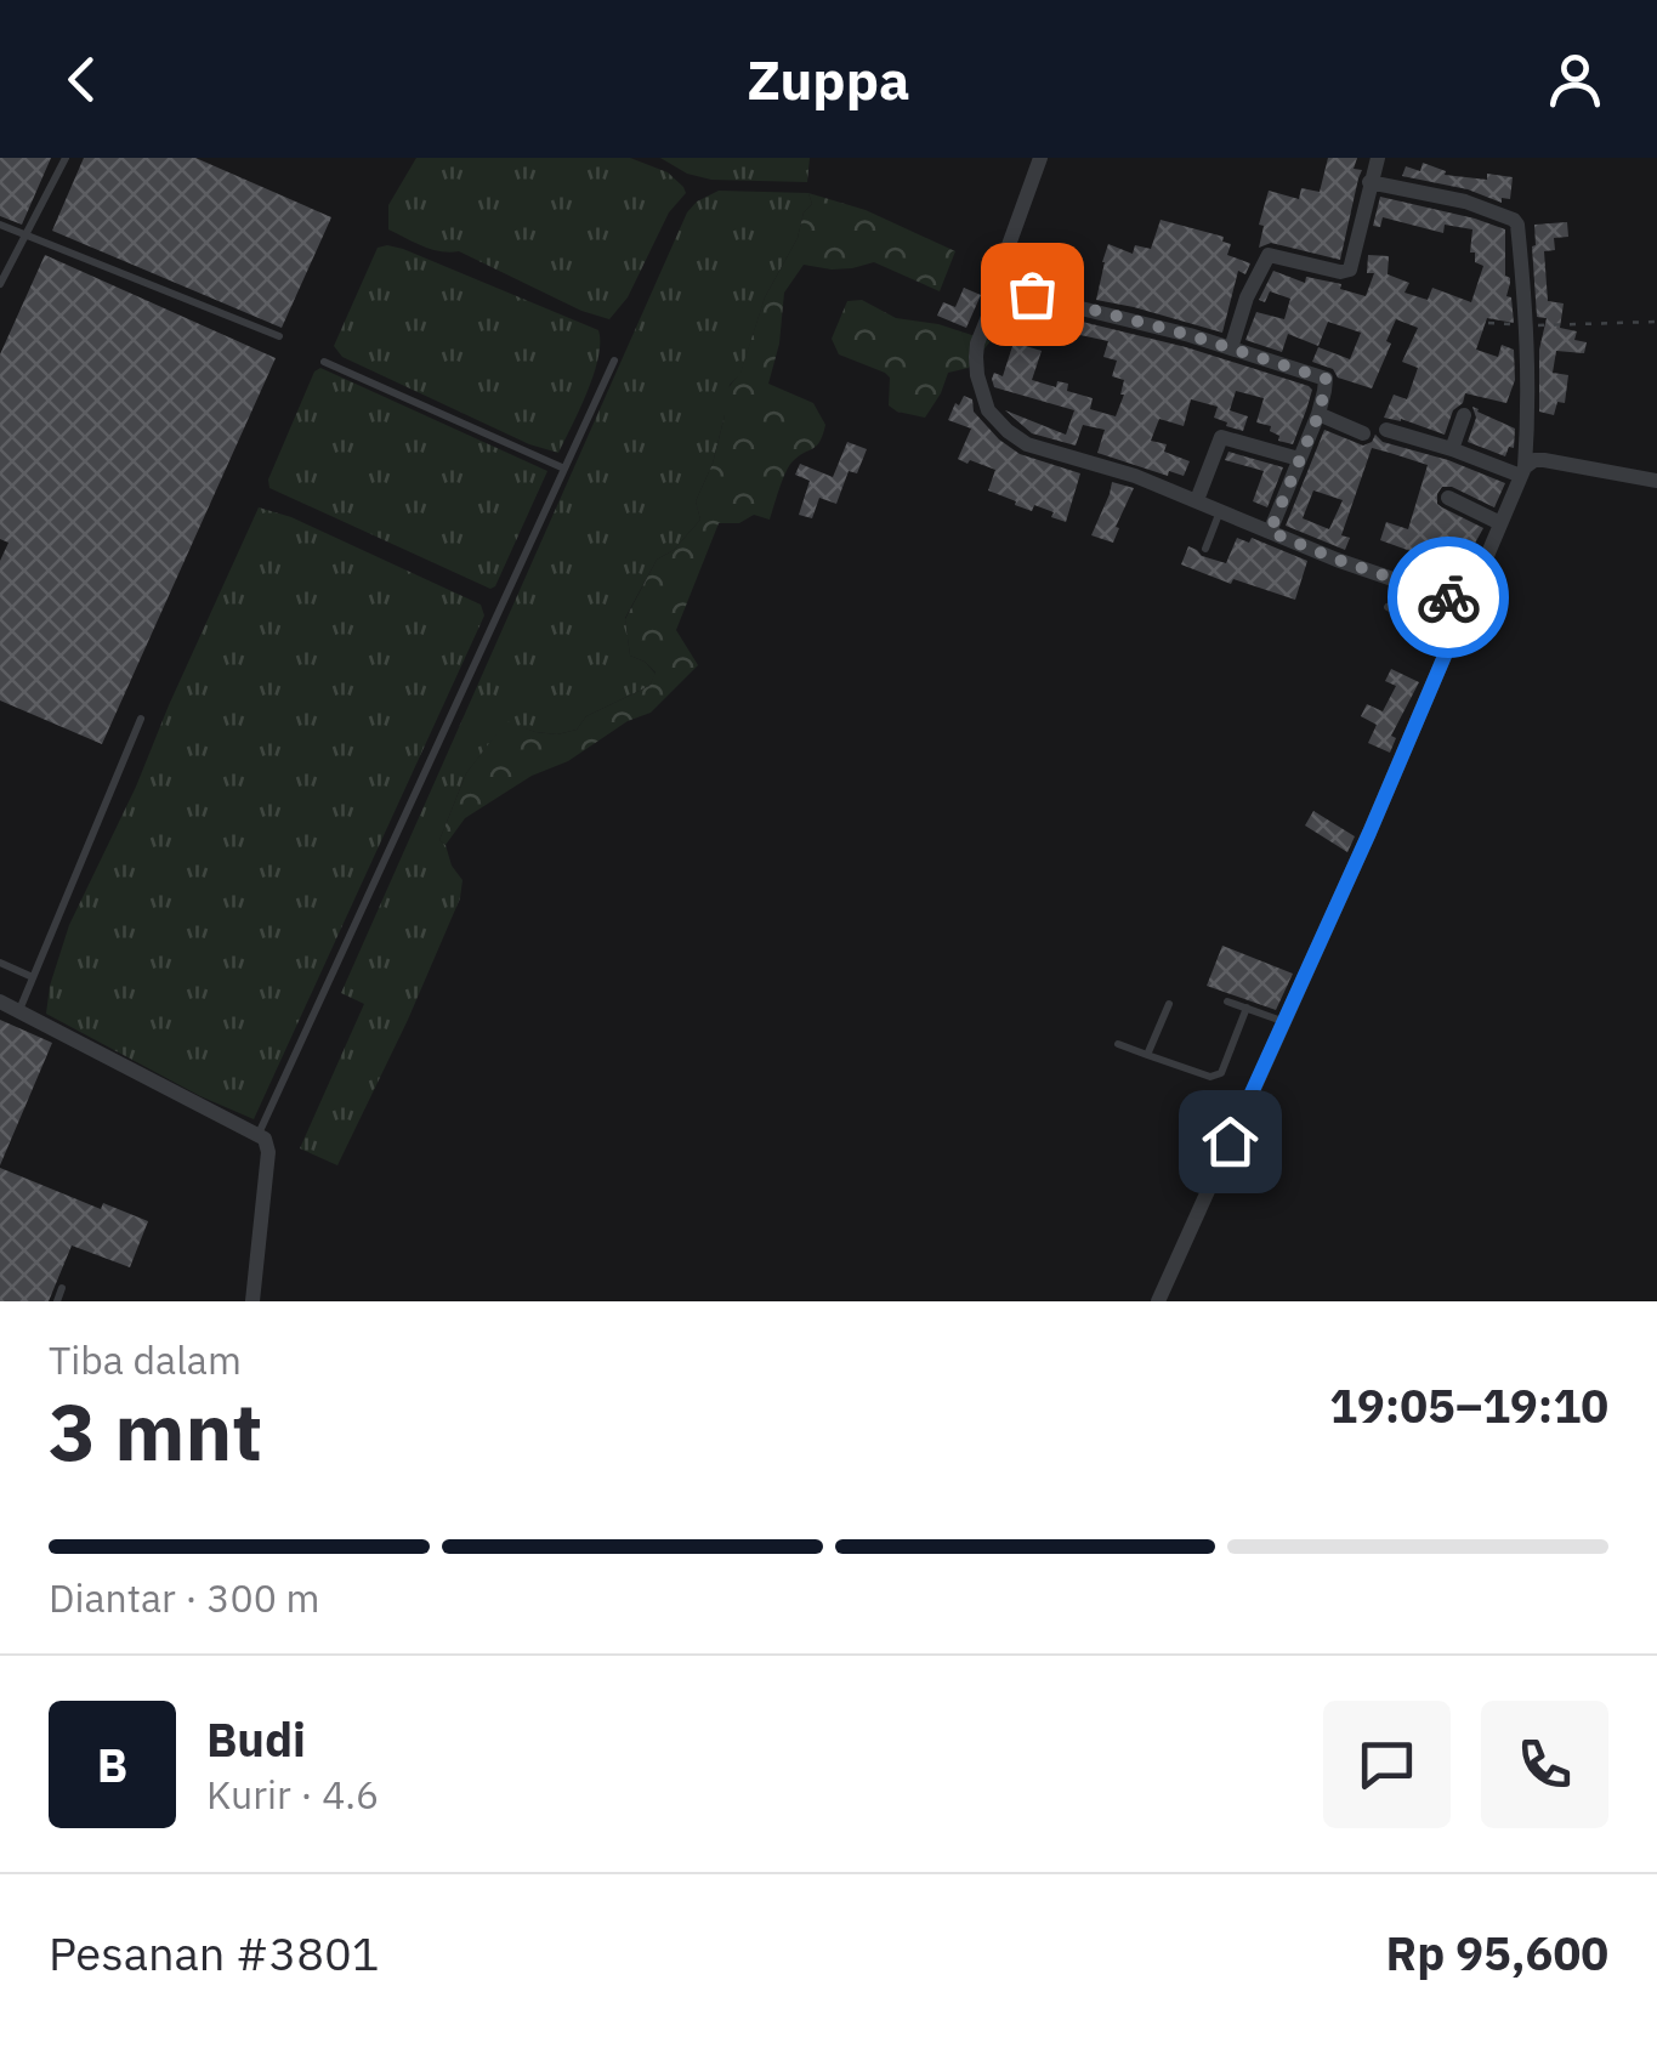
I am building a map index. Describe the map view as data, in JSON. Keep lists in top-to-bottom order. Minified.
{"page":{"header":"Zuppa","heading":["3 mnt","Tiba dalam","19:05–19:10"],"panel":["Budi","Kurir · 4.6","Pesanan #3801","Rp 95,600"],"bar":"Diantar · 300 m","round":"B"}}
